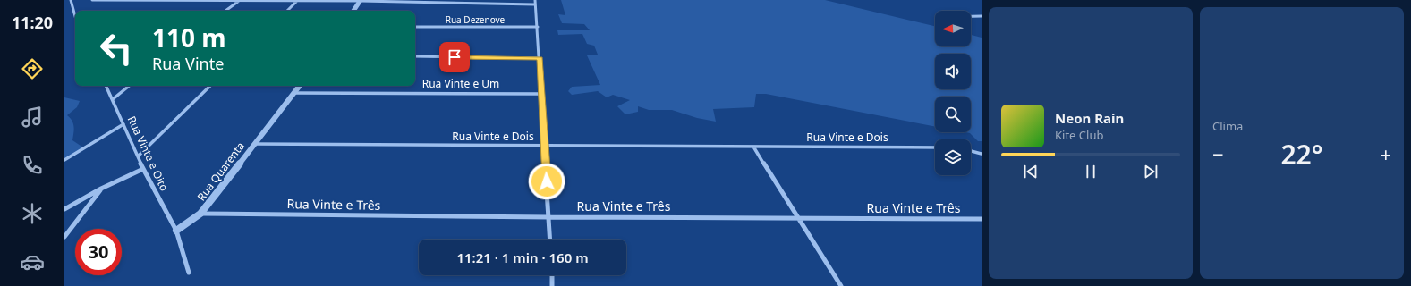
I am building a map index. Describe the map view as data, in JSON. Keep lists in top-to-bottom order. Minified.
{"streets":{"street":["Rua Dezenove","Rua Vinte e Um","Rua Vinte e Dois","Rua Vinte e Oito","Rua Quarenta","Rua Vinte e Três"]},"crossings":[["Rua Vinte e Um","Rua Quarenta"],["Rua Vinte e Dois","Rua Quarenta"],["Rua Vinte e Oito","Rua Quarenta"],["Rua Quarenta","Rua Vinte e Três"]],"north":"left","page":{"tabs":"11:20","tile":"Clima","turn":["110 m","Rua Vinte"],"song":["Neon Rain","Kite Club"],"heat":["−","22°","+"],"limit":"30","trip":"11:21 · 1 min · 160 m"}}
